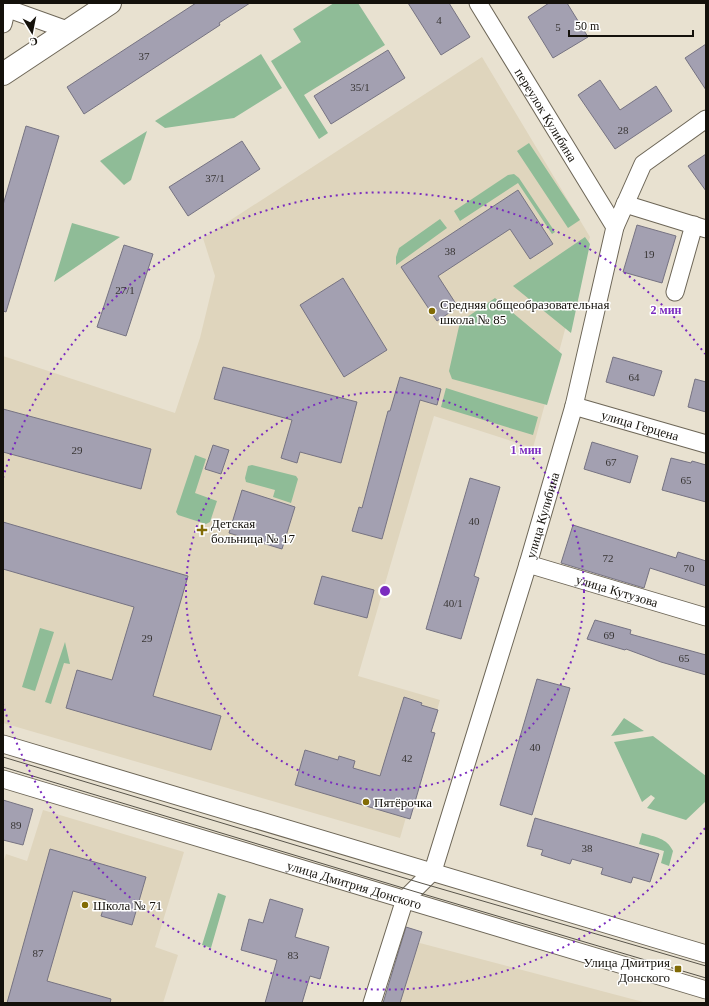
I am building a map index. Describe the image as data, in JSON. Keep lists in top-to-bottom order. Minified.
{"streets":{"street":["переулок Кулибина","улица Герцена","улица Кулибина","улица Кутузова","улица Дмитрия Донского"]},"crossings":[["переулок Кулибина","улица Кулибина"],["улица Герцена","улица Кулибина"],["улица Кулибина","улица Кутузова"]],"places":{"other":["Средняя общеобразовательная школа № 85","Пятёрочка","Школа № 71"],"health":["Детская больница № 17"],"transit":["Улица Дмитрия Донского"]},"house_numbers":["4","5","37","35/1","28","37/1","38","19","27/1","64","29","67","65","40","72","70","40/1","69","29","65","40","42","89","38","87","83"],"scale_bar":"50 m","north":"bottom","rings":["2 мин","1 мин"]}
